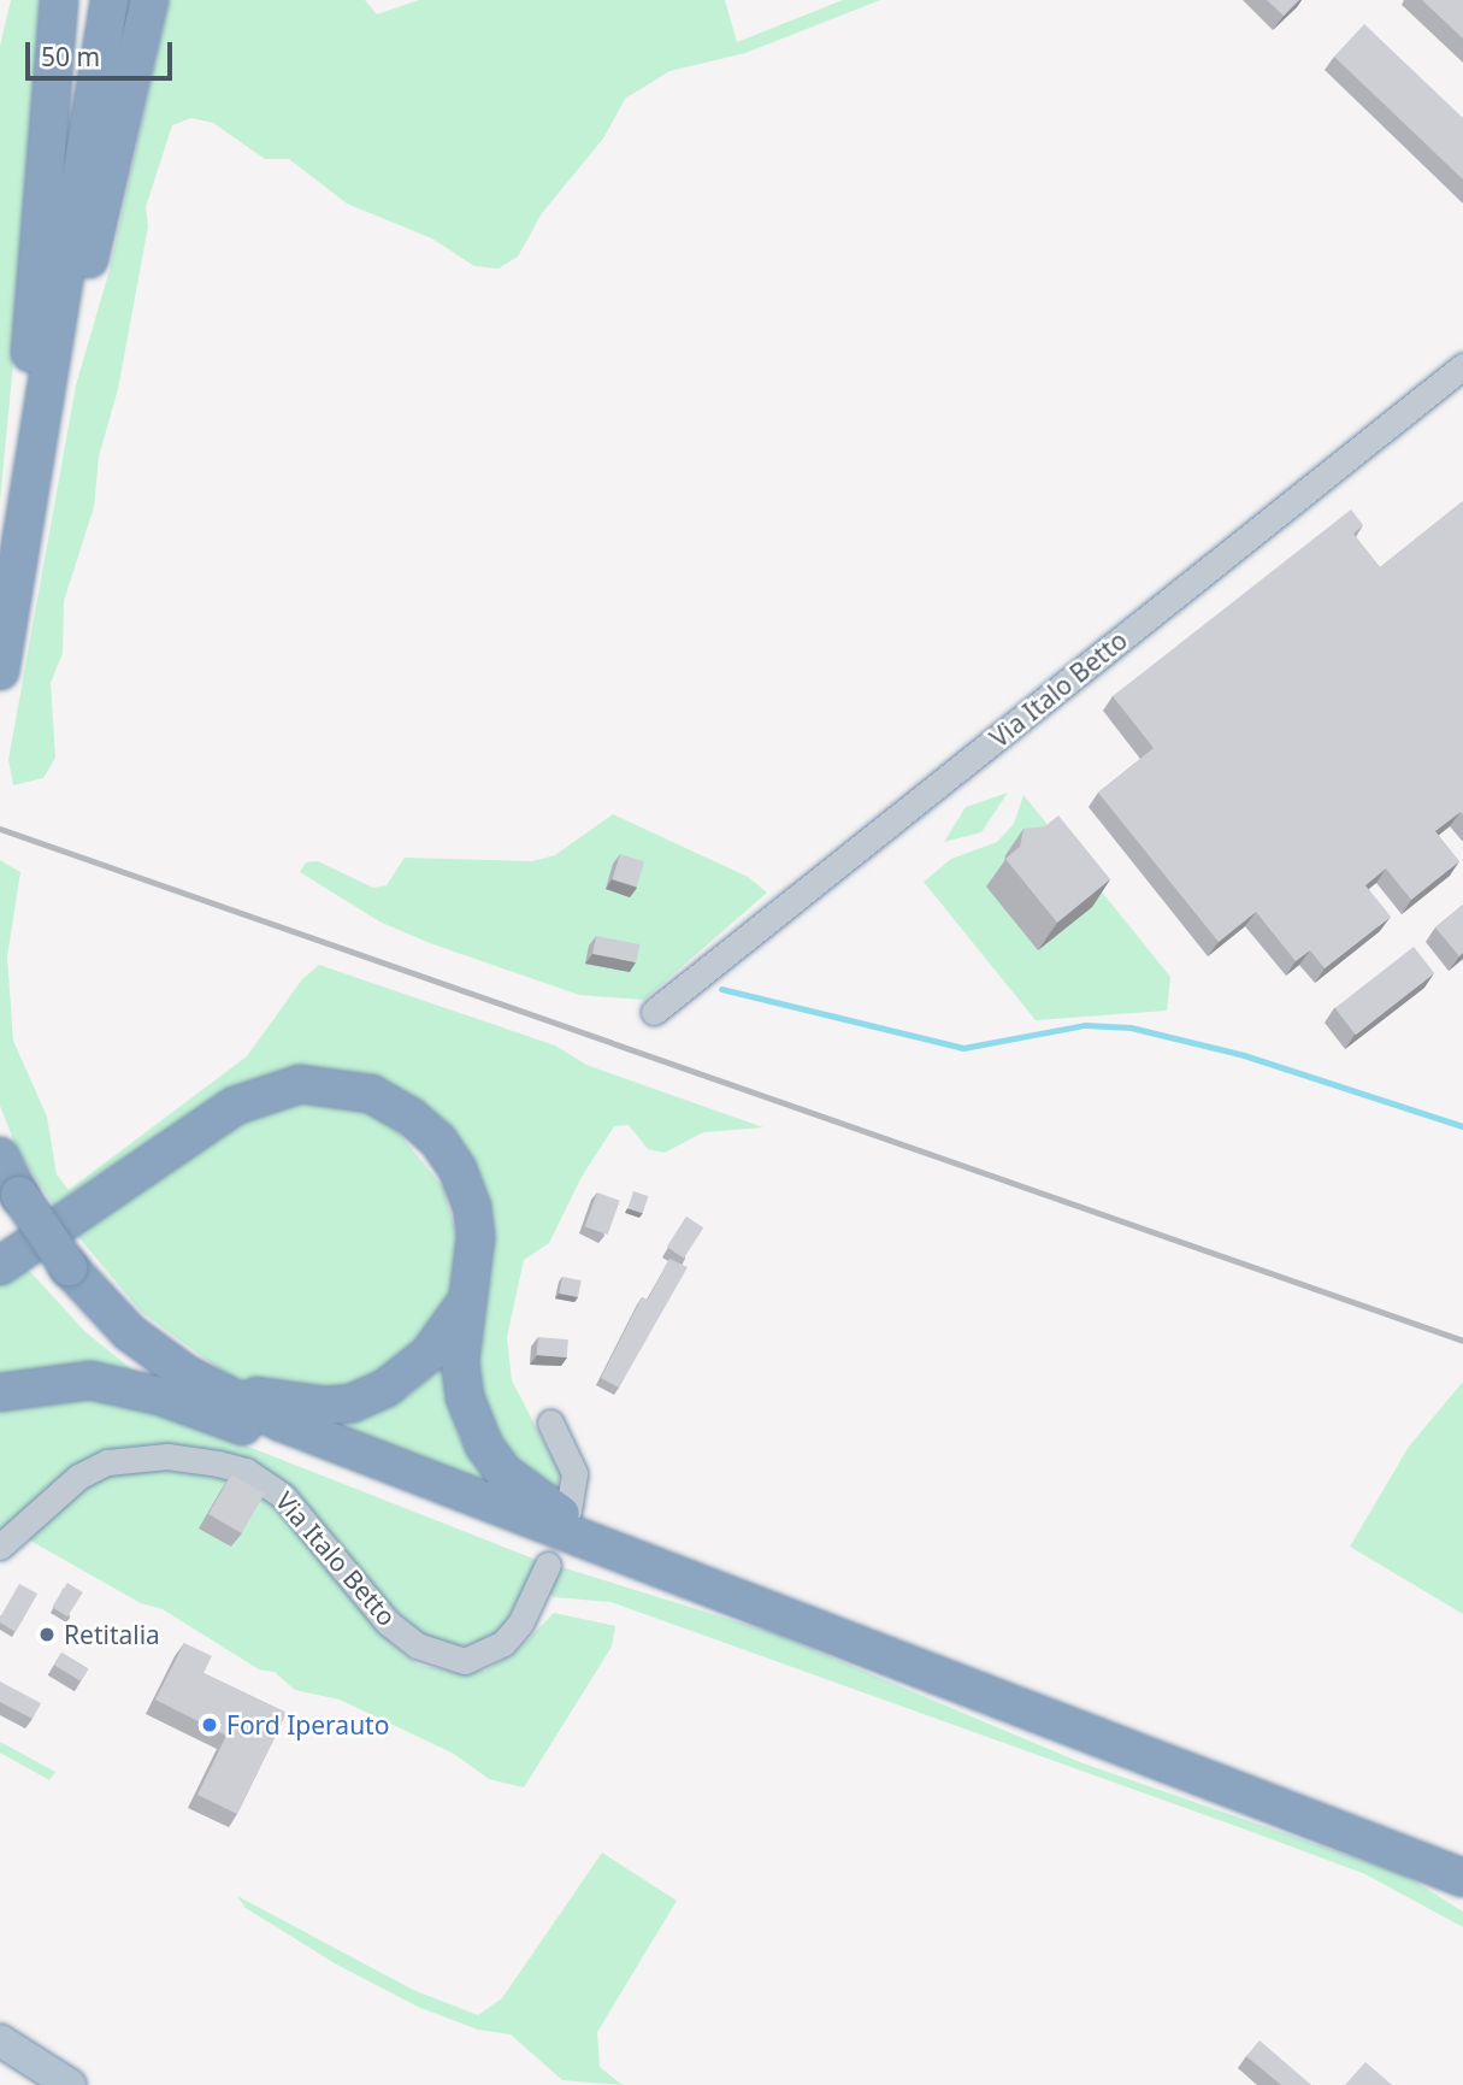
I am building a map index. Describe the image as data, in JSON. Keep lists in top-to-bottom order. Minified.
{"streets":{"street":["Via Italo Betto"]},"places":["Retitalia","Ford Iperauto"],"scale_bar":"50 m"}
